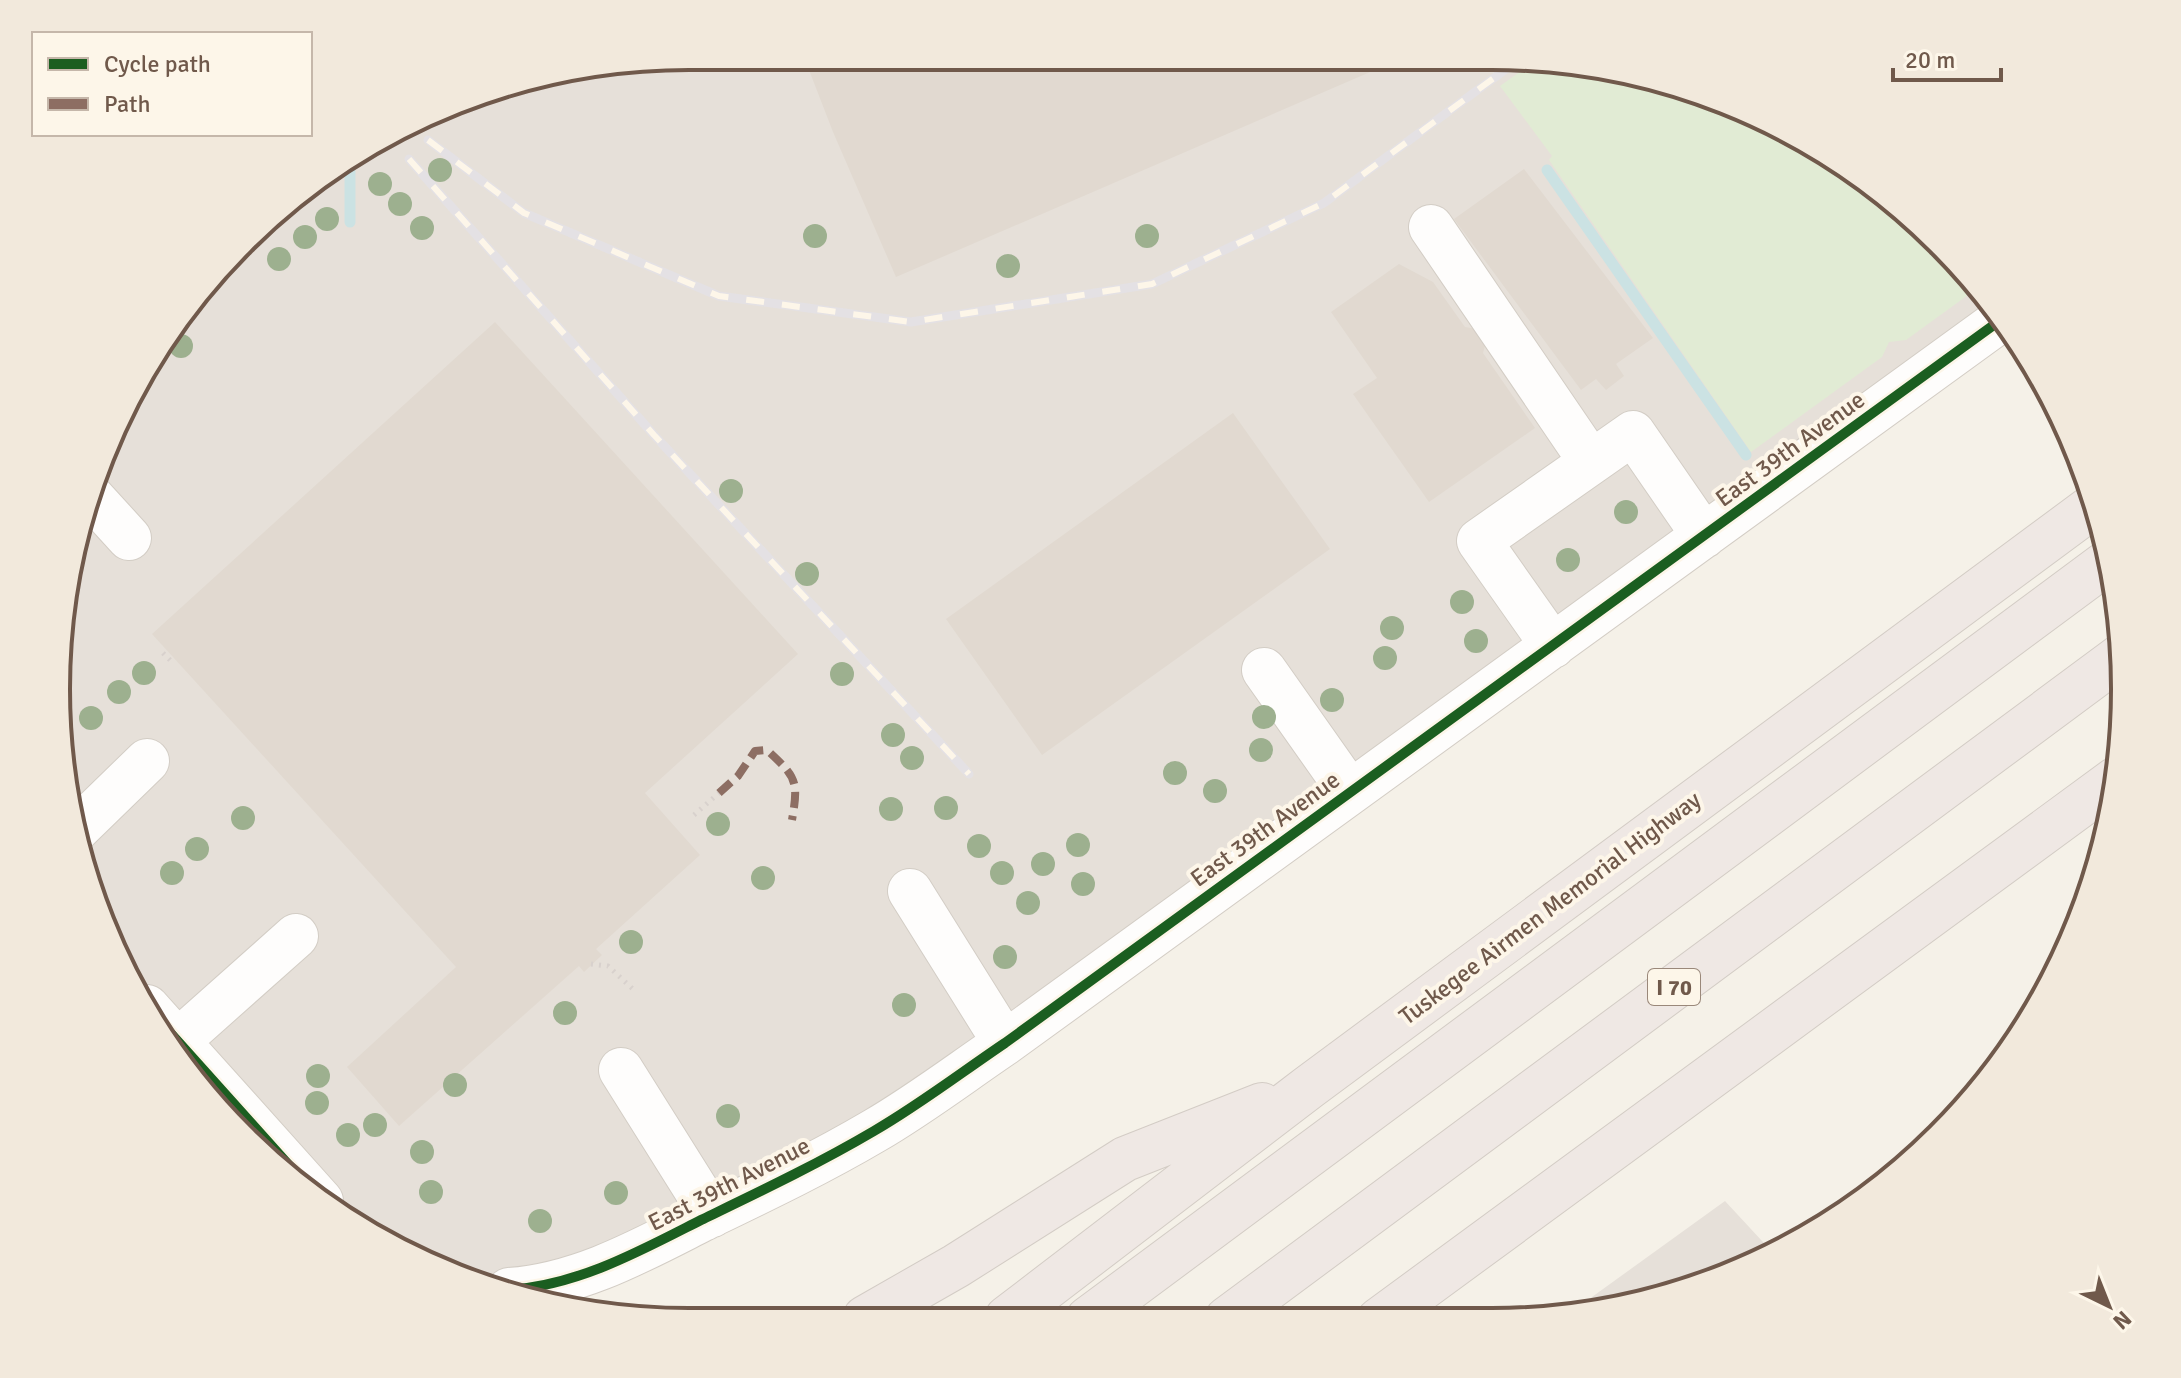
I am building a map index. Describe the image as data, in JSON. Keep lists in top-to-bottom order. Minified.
{"streets":{"highway":["Tuskegee Airmen Memorial Highway","I 70"],"street":["East 39th Avenue"]},"legend":["Cycle path","Path"],"scale_bar":"20 m","north":"bottom right"}
